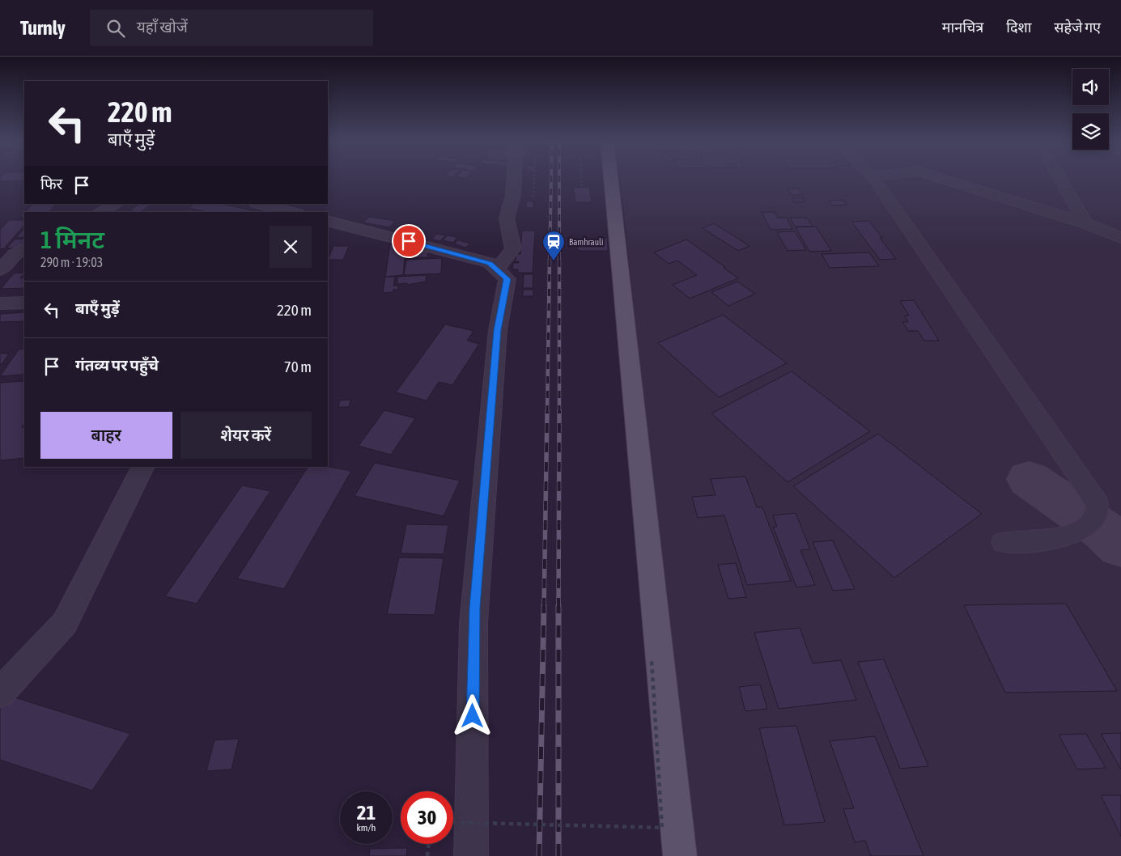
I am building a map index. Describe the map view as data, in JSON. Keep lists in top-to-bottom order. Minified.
{"places":{"station":["Bamhrauli"]},"page":{"header":"Turnly","search":"यहाँ खोजें","nav":["मानचित्र","दिशा","सहेजे गए"],"turn":["220 m","बाएँ मुड़ें"],"then":"फिर","heading":["1 मिनट","290 m · 19:03"],"list":[{"name":"बाएँ मुड़ें","value":"220 m"},{"name":"गंतव्य पर पहुँचे","value":"70 m"}],"buttons":["बाहर","शेयर करें"],"speed":"21 km/h","limit":"30"}}
